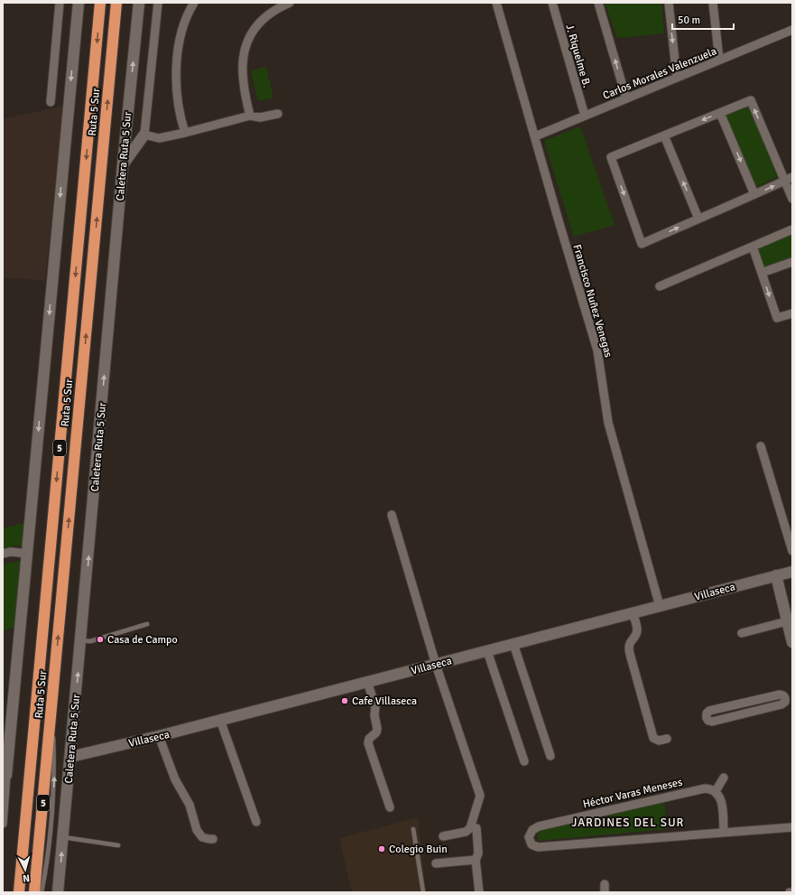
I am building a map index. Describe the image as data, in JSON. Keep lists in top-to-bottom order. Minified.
{"streets":{"highway":["Ruta 5 Sur","5"],"main road":["Caletera Ruta 5 Sur","Villaseca"],"street":["J. Riquelme B.","Carlos Morales Valenzuela","Francisco Nuñez Venegas","Héctor Varas Meneses"]},"crossings":[["J. Riquelme B.","Carlos Morales Valenzuela"],["Carlos Morales Valenzuela","Francisco Nuñez Venegas"],["Caletera Ruta 5 Sur","Villaseca"],["Francisco Nuñez Venegas","Villaseca"]],"districts":["JARDINES DEL SUR"],"places":["Casa de Campo","Cafe Villaseca","Colegio Buin"],"scale_bar":"50 m","north":"bottom"}
